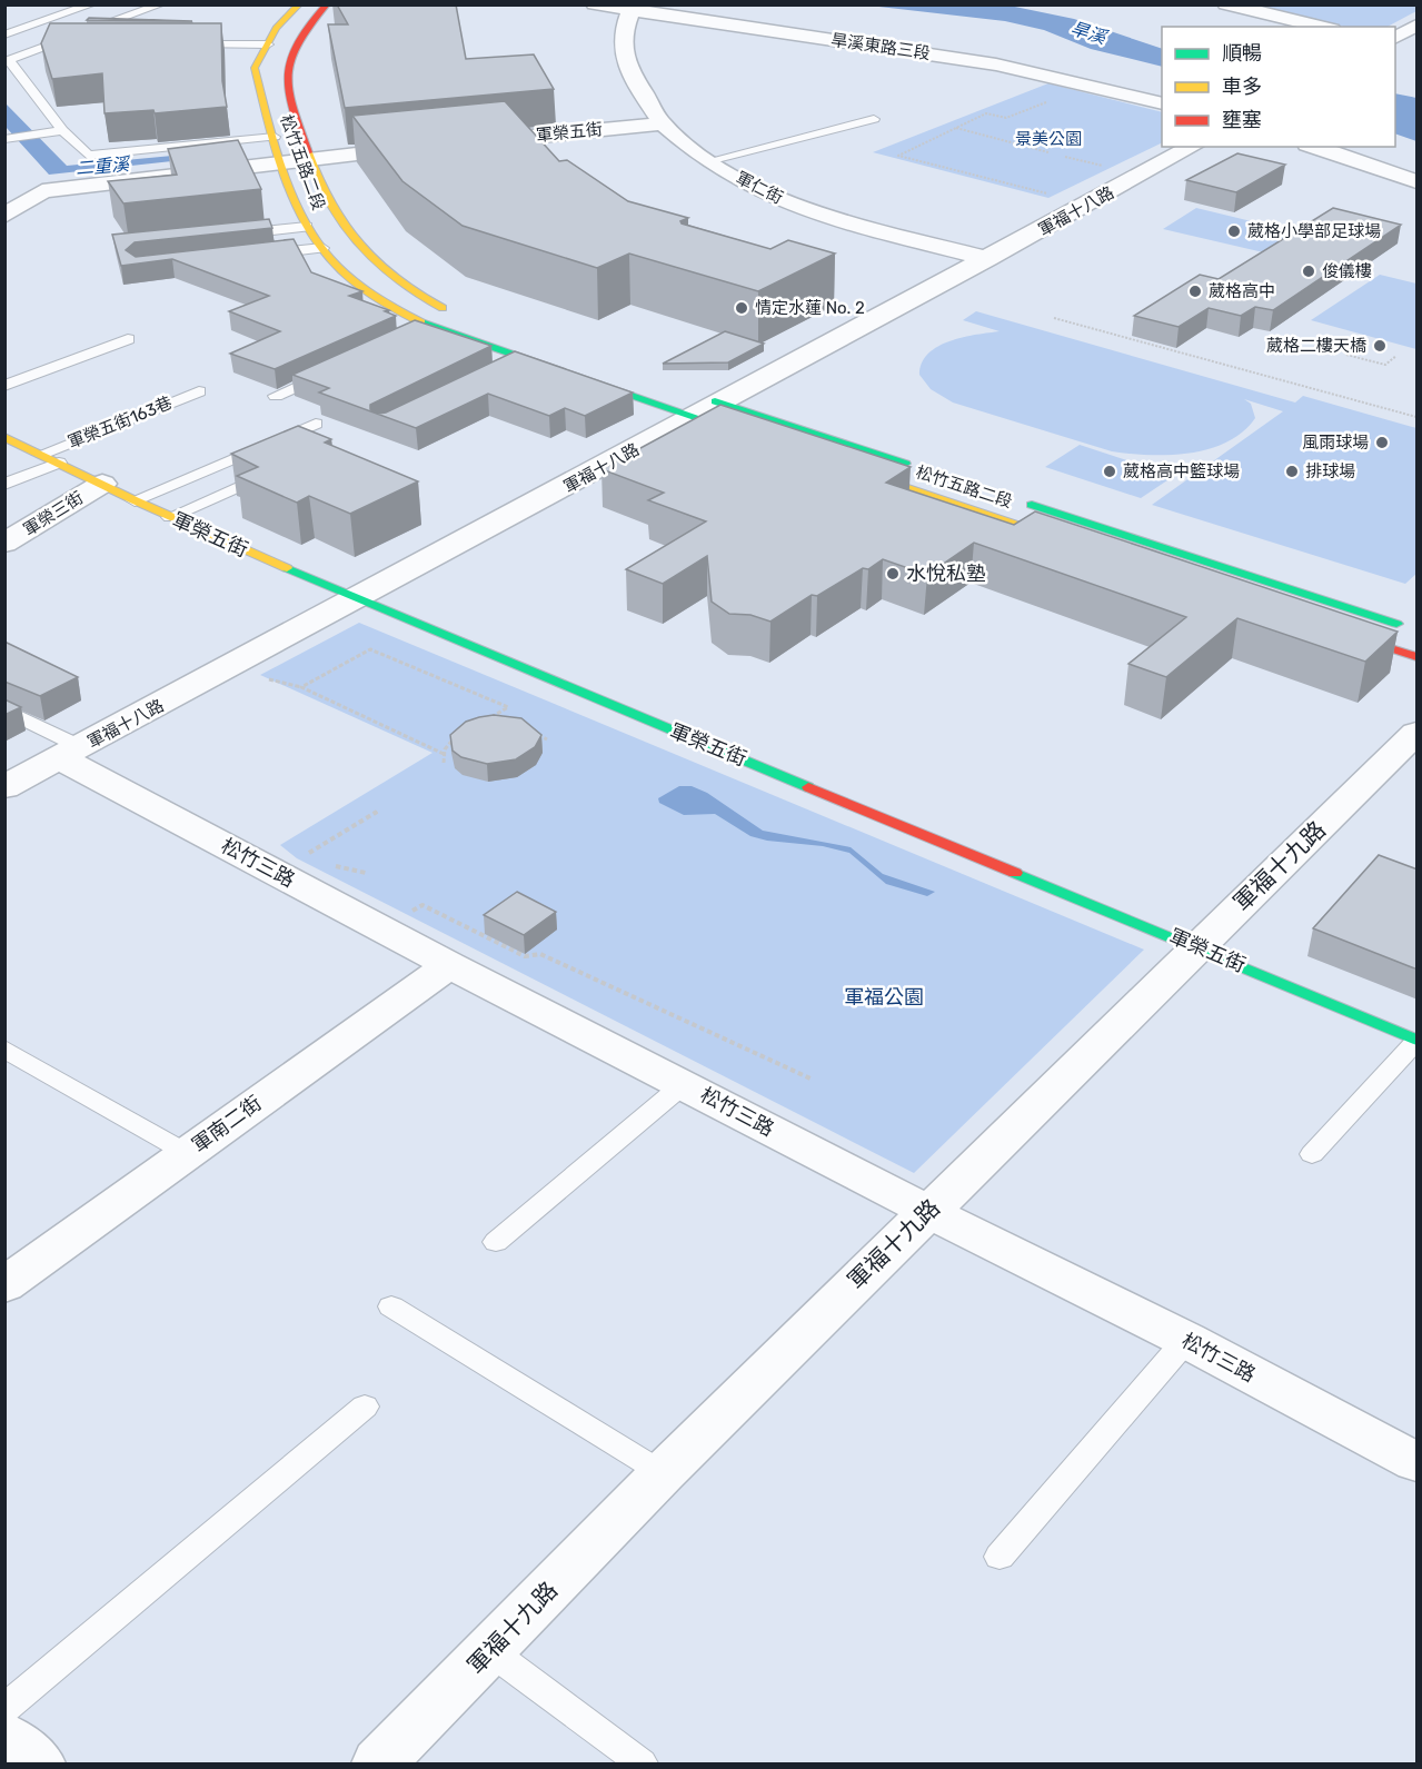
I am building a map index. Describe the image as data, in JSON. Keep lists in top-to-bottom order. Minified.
{"streets":{"street":["旱溪東路三段","軍榮五街","松竹五路二段","軍仁街","軍福十八路","軍榮三街","松竹三路","軍福十九路","軍南二街"],"lane":["軍榮五街163巷"]},"crossings":[["旱溪東路三段","軍仁街"],["軍榮五街","軍仁街"],["軍榮五街","軍福十八路"],["軍榮五街","軍榮五街163巷"],["軍榮五街","軍榮三街"],["軍榮五街","軍福十九路"],["松竹五路二段","軍福十八路"],["軍仁街","軍福十八路"],["軍福十八路","松竹三路"],["松竹三路","軍福十九路"],["松竹三路","軍南二街"]],"water":["旱溪","二重溪"],"parks":["景美公園","軍福公園"],"places":["葳格小學部足球場","俊儀樓","葳格高中","情定水蓮 No. 2","葳格二樓天橋","風雨球場","葳格高中籃球場","排球場","水悅私塾"],"legend":["順暢","車多","壅塞"]}
